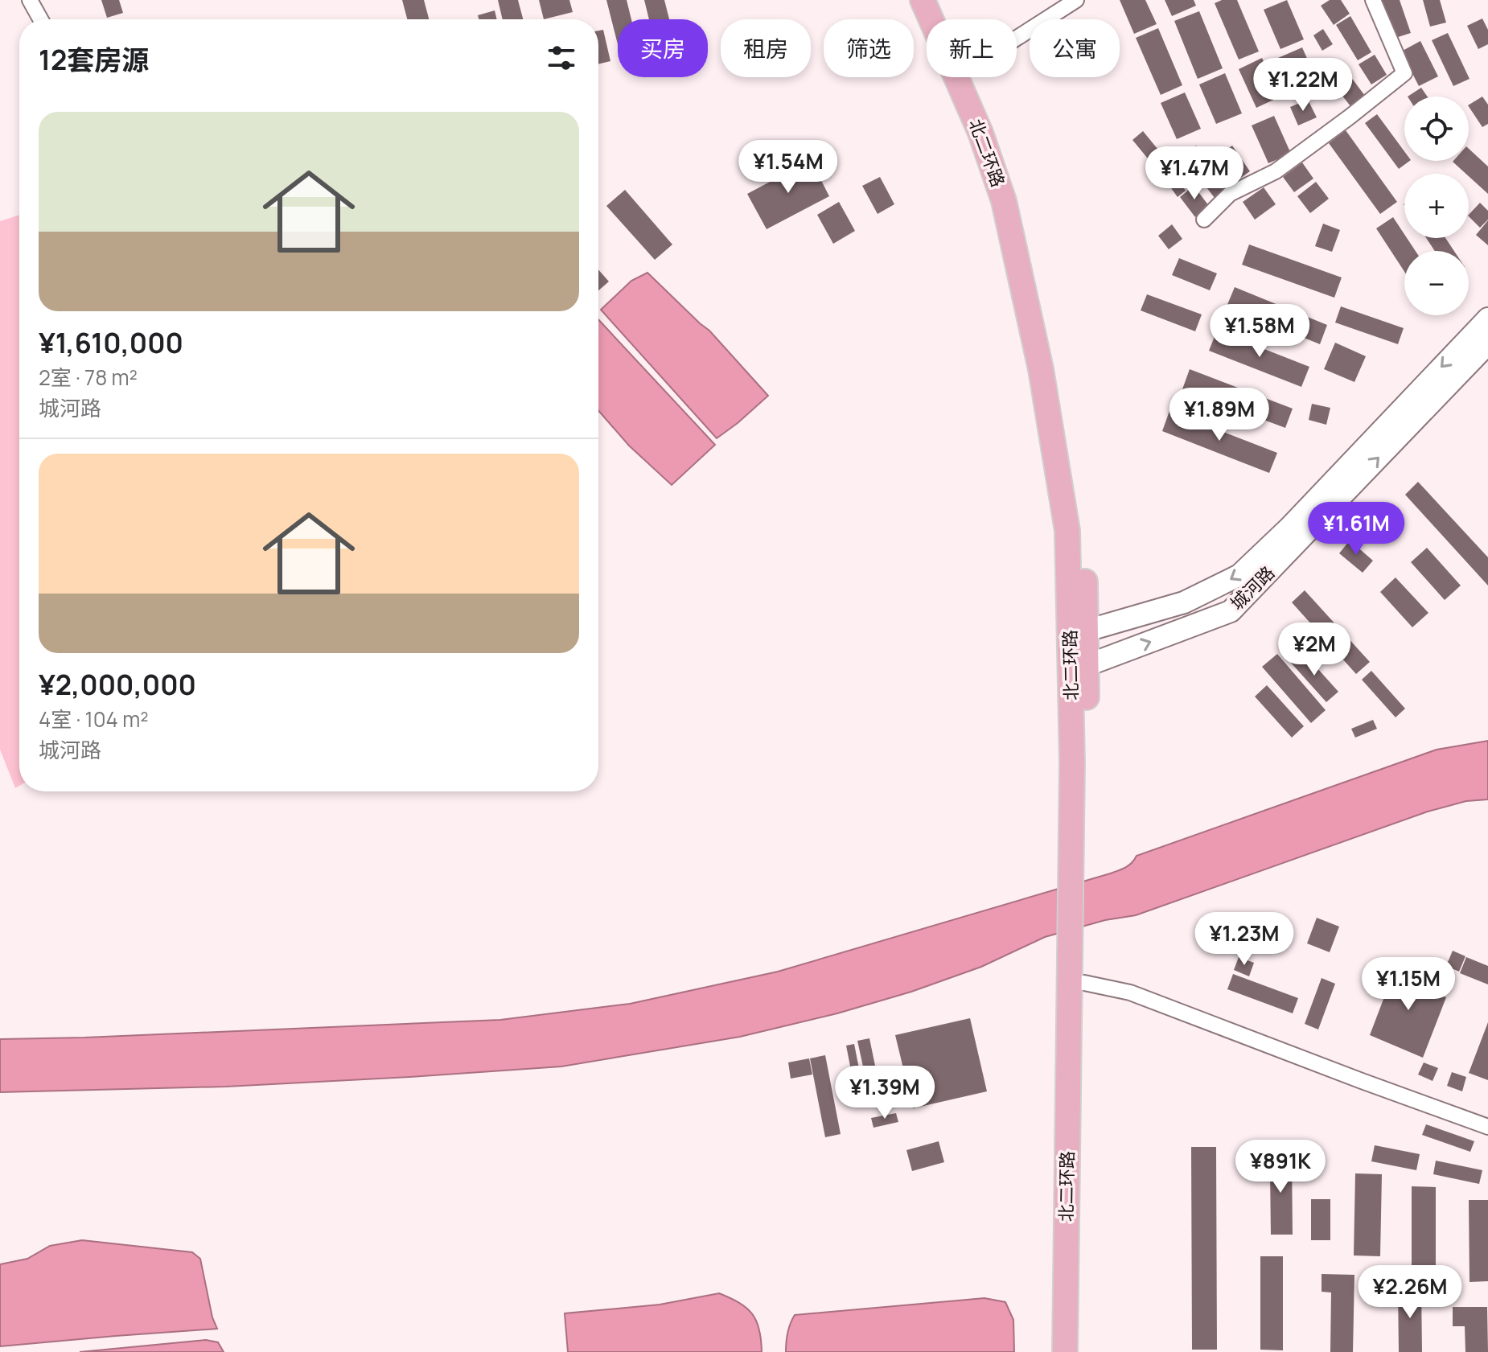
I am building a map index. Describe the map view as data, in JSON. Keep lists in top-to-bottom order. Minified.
{"streets":{"main road":["北二环路","城河路"]},"crossings":[["北二环路","城河路"]],"page":{"chip":["买房","租房","筛选","新上","公寓"],"heading":"12套房源","price":["¥1.22M","¥1.54M","¥1.47M","¥1.58M","¥1.89M","¥1.61M","¥2M","¥1.23M","¥1.15M","¥1.39M","¥891K","¥2.26M"],"map_buttons":["+","−"],"list":[{"name":"¥1,610,000","note":"2室 · 78 m² · 城河路"},{"name":"¥2,000,000","note":"4室 · 104 m² · 城河路"}]}}
